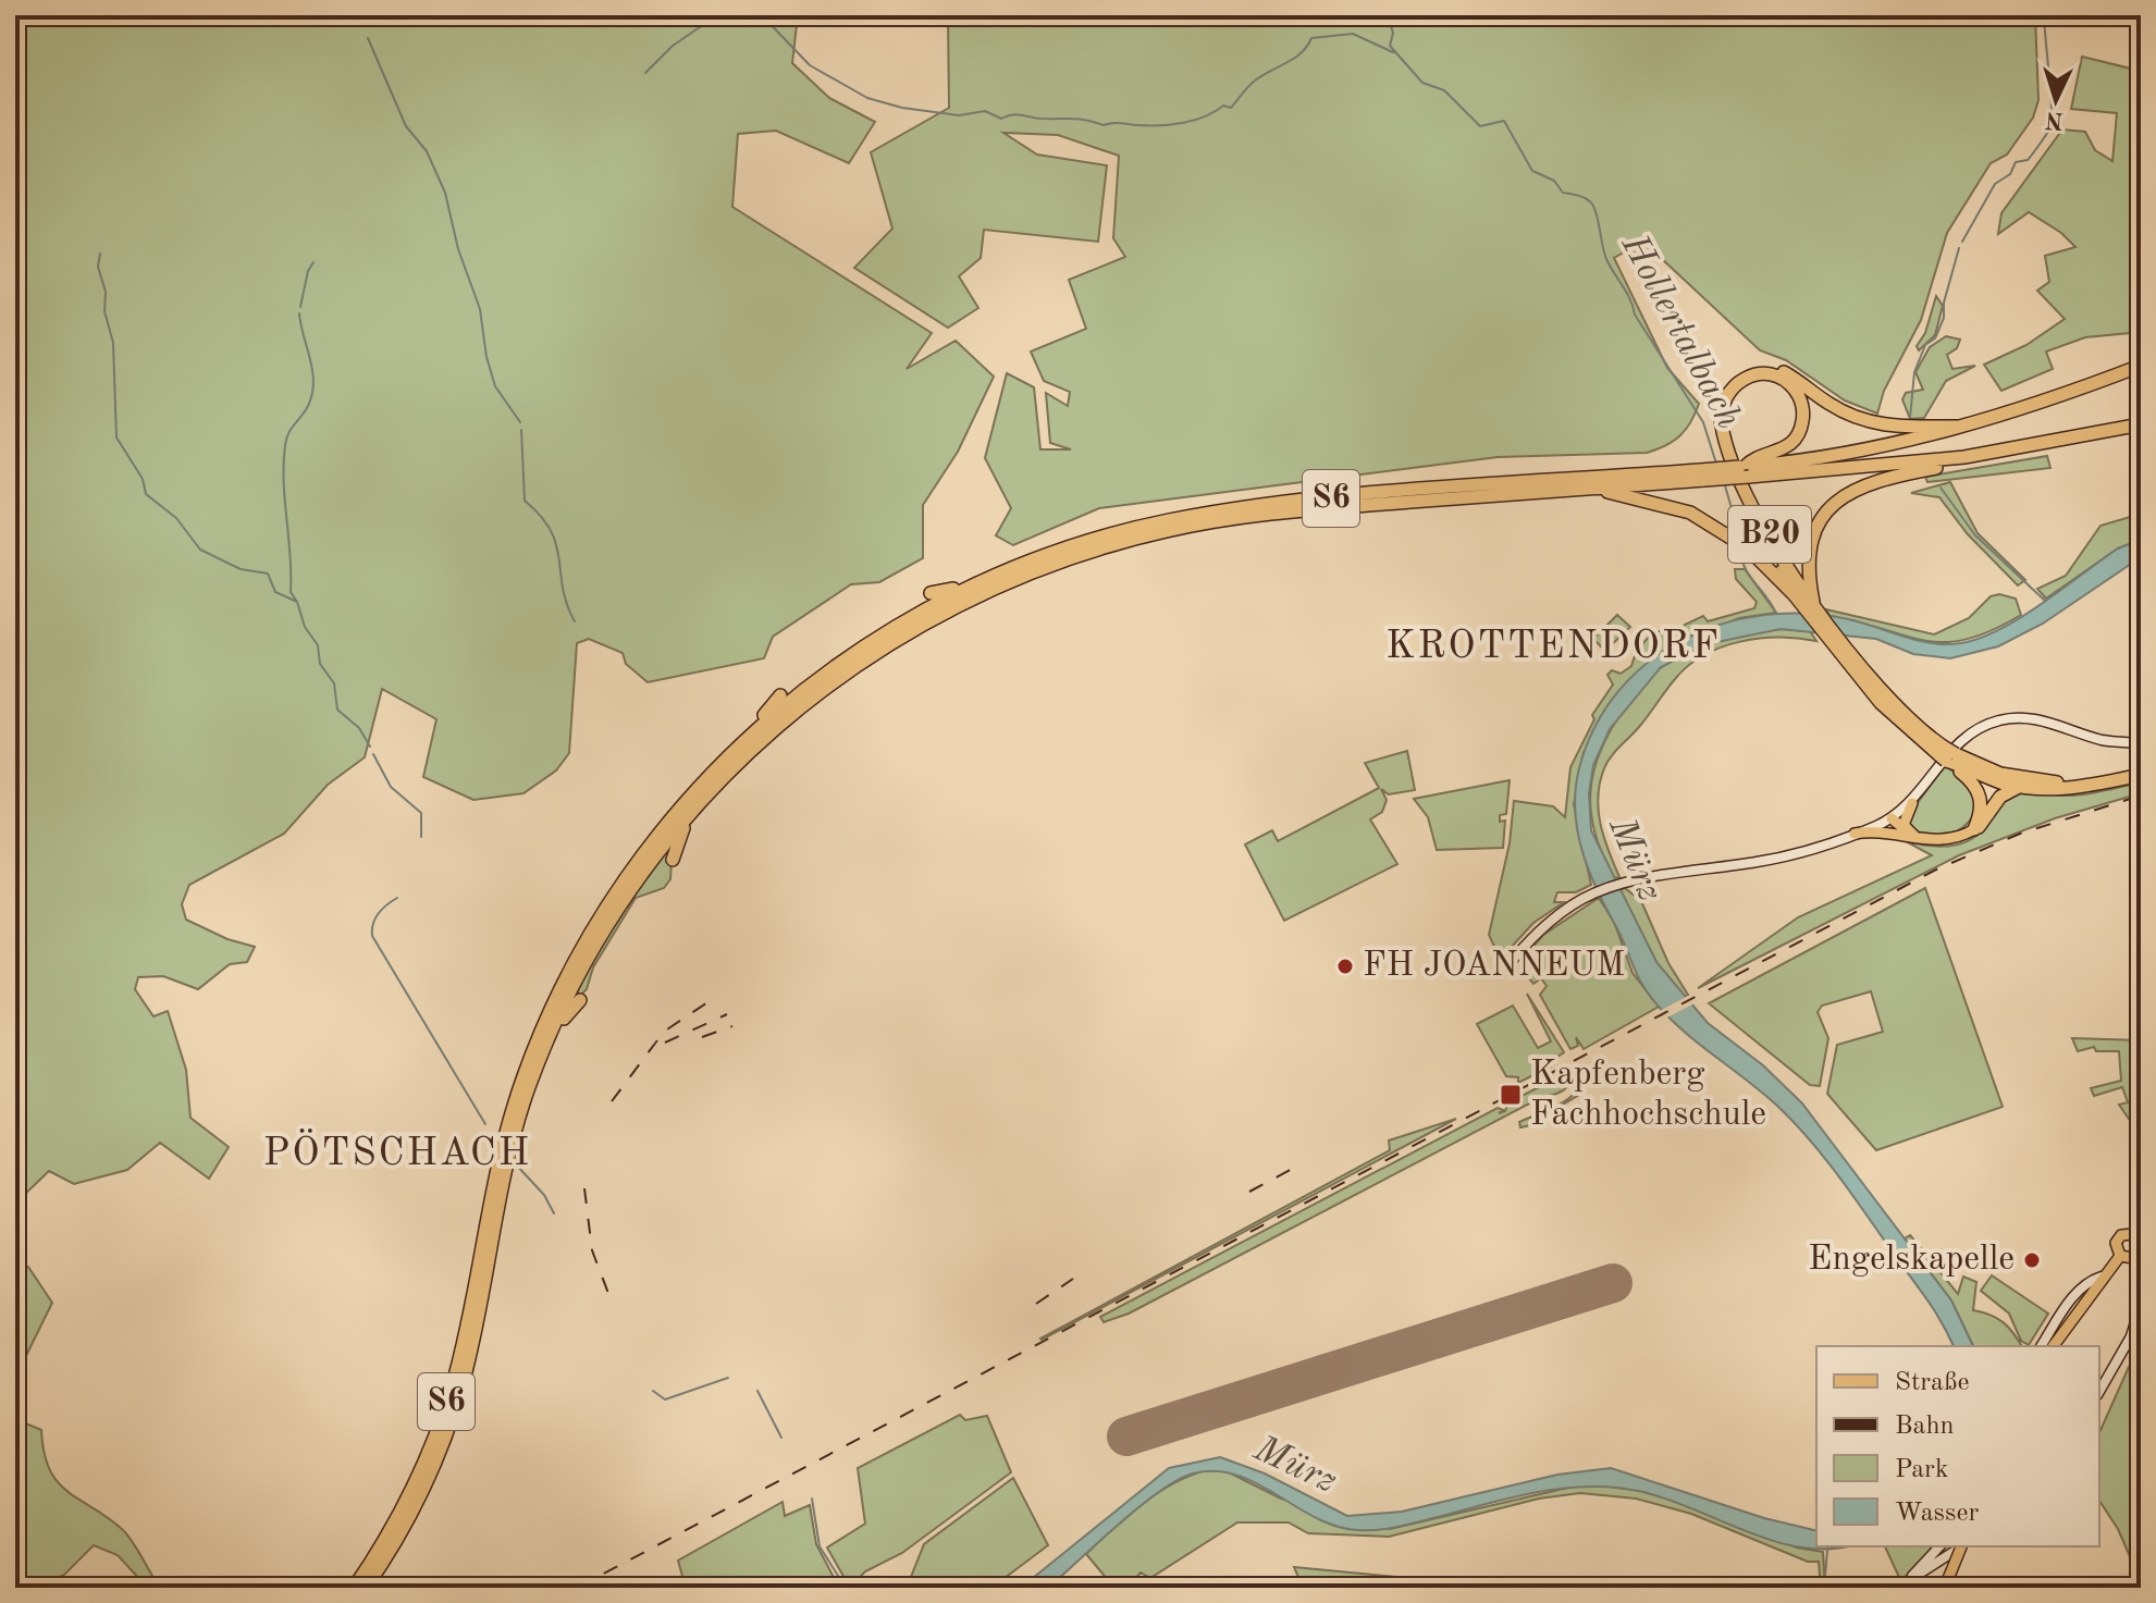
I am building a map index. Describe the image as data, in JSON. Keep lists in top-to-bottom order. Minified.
{"streets":{"highway":["S6","B20"]},"crossings":[["S6","B20"]],"districts":["KROTTENDORF","PÖTSCHACH"],"water":["Hollertalbach","Mürz"],"places":{"other":["FH JOANNEUM","Engelskapelle"],"transit":["Kapfenberg Fachhochschule"]},"legend":["Straße","Bahn","Park","Wasser"],"north":"bottom"}
